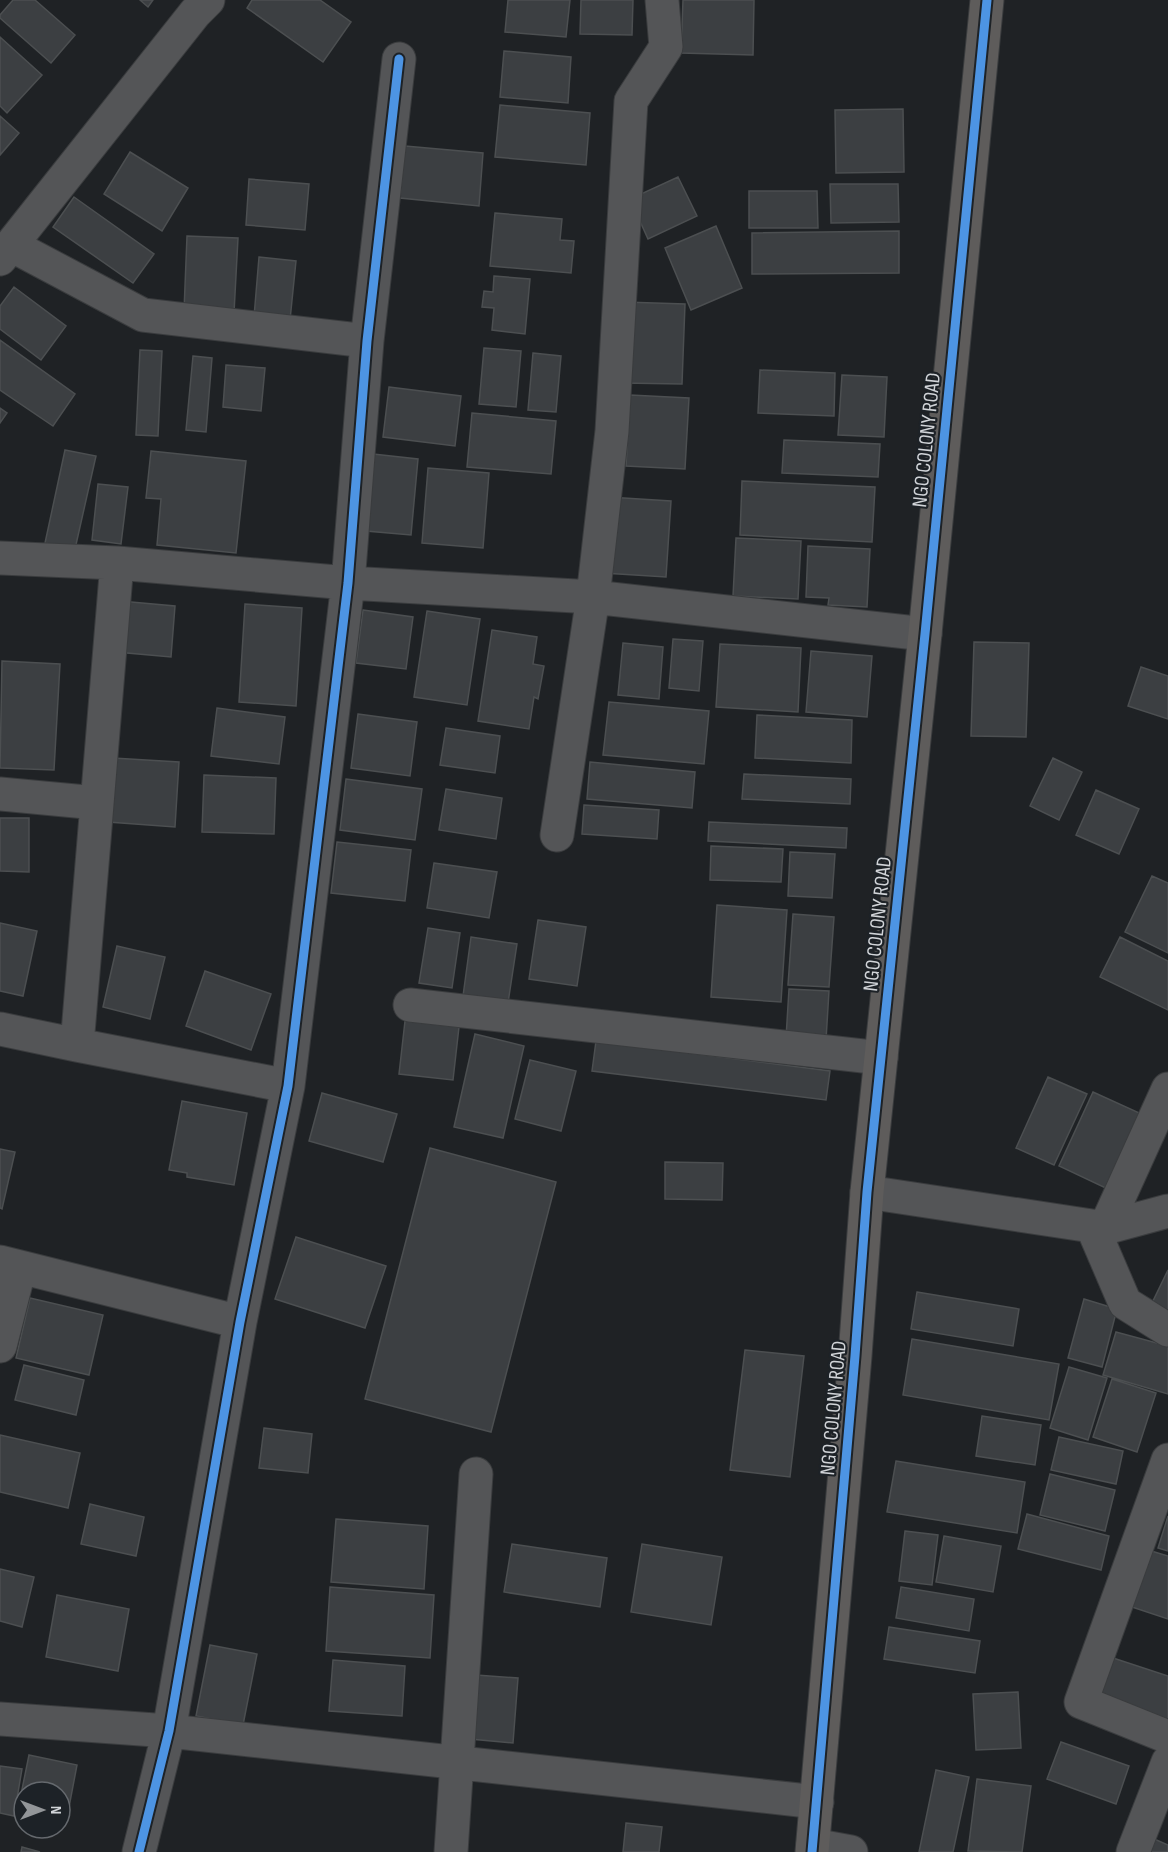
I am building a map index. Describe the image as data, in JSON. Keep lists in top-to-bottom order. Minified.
{"streets":{"street":["NGO COLONY ROAD"]},"north":"right"}
